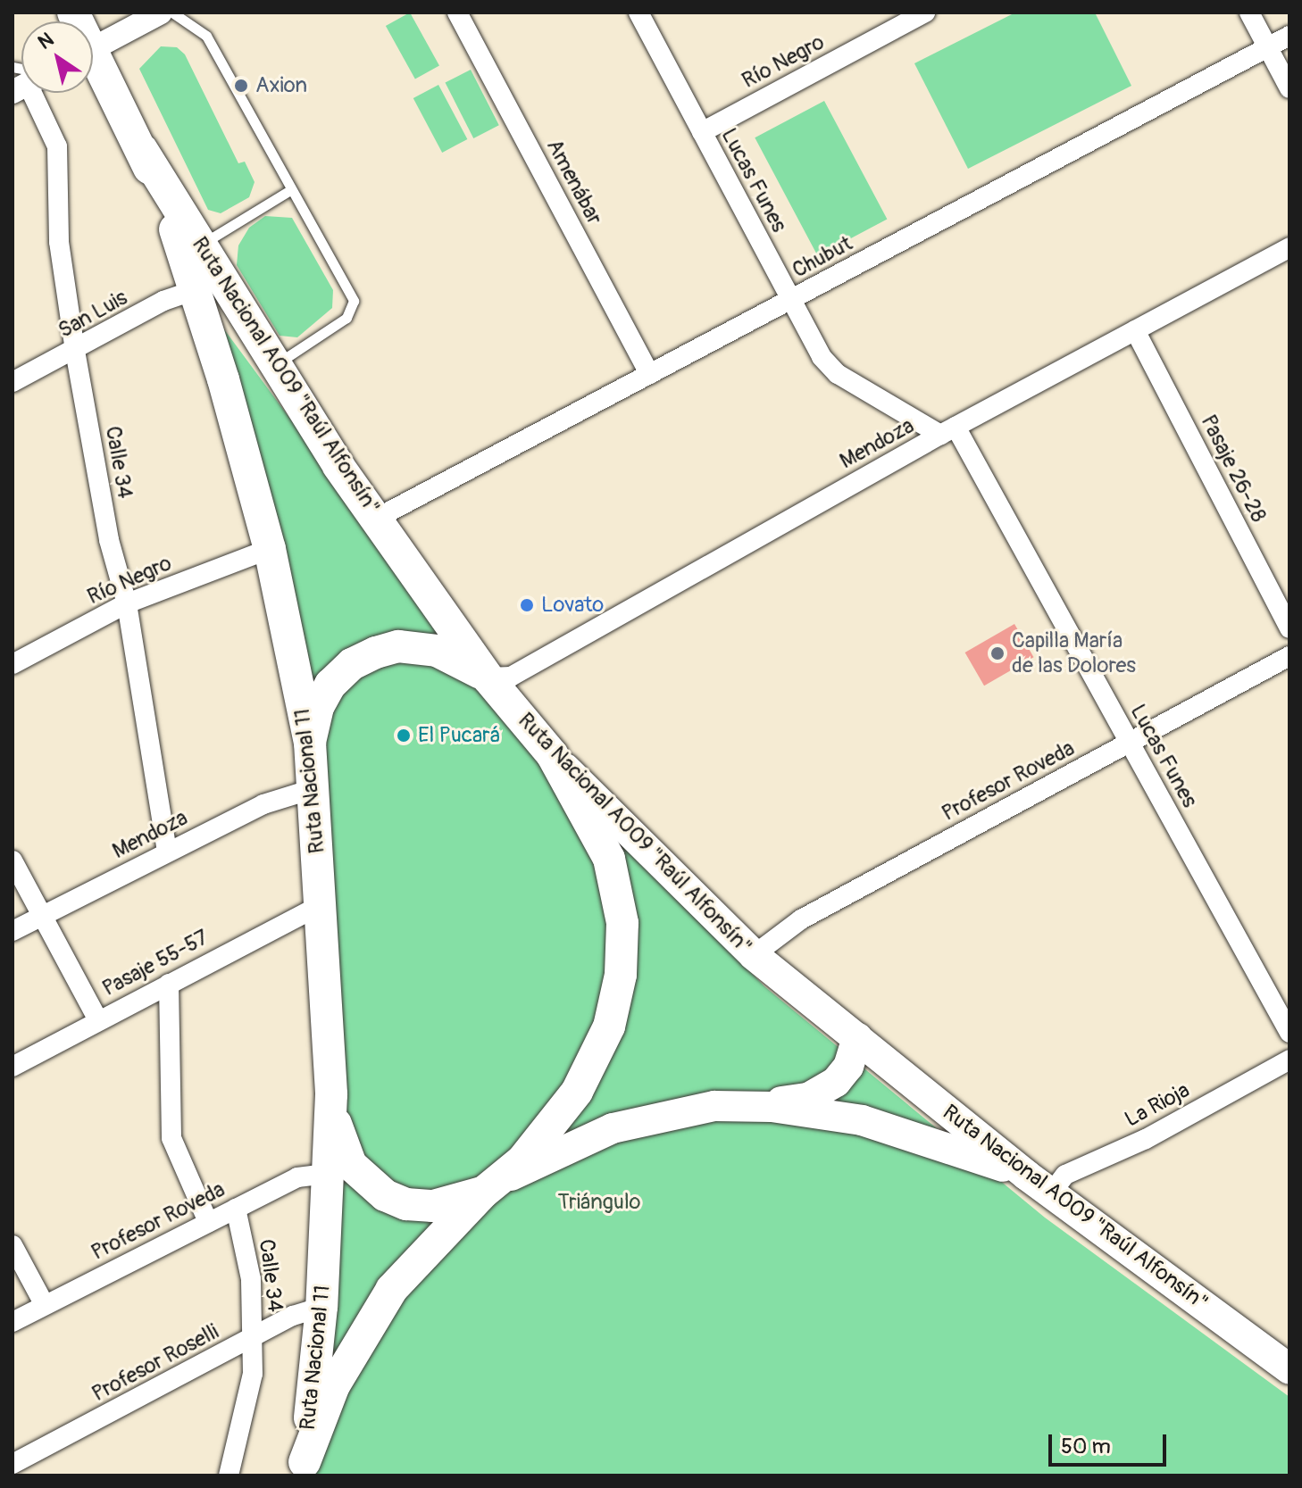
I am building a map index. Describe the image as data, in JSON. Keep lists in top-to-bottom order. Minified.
{"streets":{"highway":["Ruta Nacional A009 \"Raúl Alfonsín\"","Ruta Nacional 11"],"street":["Río Negro","Lucas Funes","Amenábar","Chubut","San Luis","Mendoza","Calle 34","Pasaje 26-28","Profesor Roveda","Pasaje 55-57","La Rioja","Profesor Roselli"]},"crossings":[["Río Negro","Lucas Funes"],["Río Negro","Calle 34"],["Río Negro","Ruta Nacional 11"],["Lucas Funes","Chubut"],["Lucas Funes","Mendoza"],["Lucas Funes","Profesor Roveda"],["Amenábar","Chubut"],["Chubut","Ruta Nacional A009 \"Raúl Alfonsín\""],["San Luis","Calle 34"],["San Luis","Ruta Nacional 11"],["Ruta Nacional A009 \"Raúl Alfonsín\"","Mendoza"],["Ruta Nacional A009 \"Raúl Alfonsín\"","Ruta Nacional 11"],["Ruta Nacional A009 \"Raúl Alfonsín\"","Profesor Roveda"],["Ruta Nacional A009 \"Raúl Alfonsín\"","La Rioja"],["Mendoza","Calle 34"],["Mendoza","Pasaje 26-28"],["Mendoza","Ruta Nacional 11"],["Calle 34","Profesor Roveda"],["Calle 34","Profesor Roselli"],["Ruta Nacional 11","Profesor Roveda"],["Ruta Nacional 11","Pasaje 55-57"],["Ruta Nacional 11","Profesor Roselli"]],"parks":["Triángulo"],"places":["Axion","Lovato","Capilla María de las Dolores","El Pucará"],"scale_bar":"50 m","north":"top left"}
